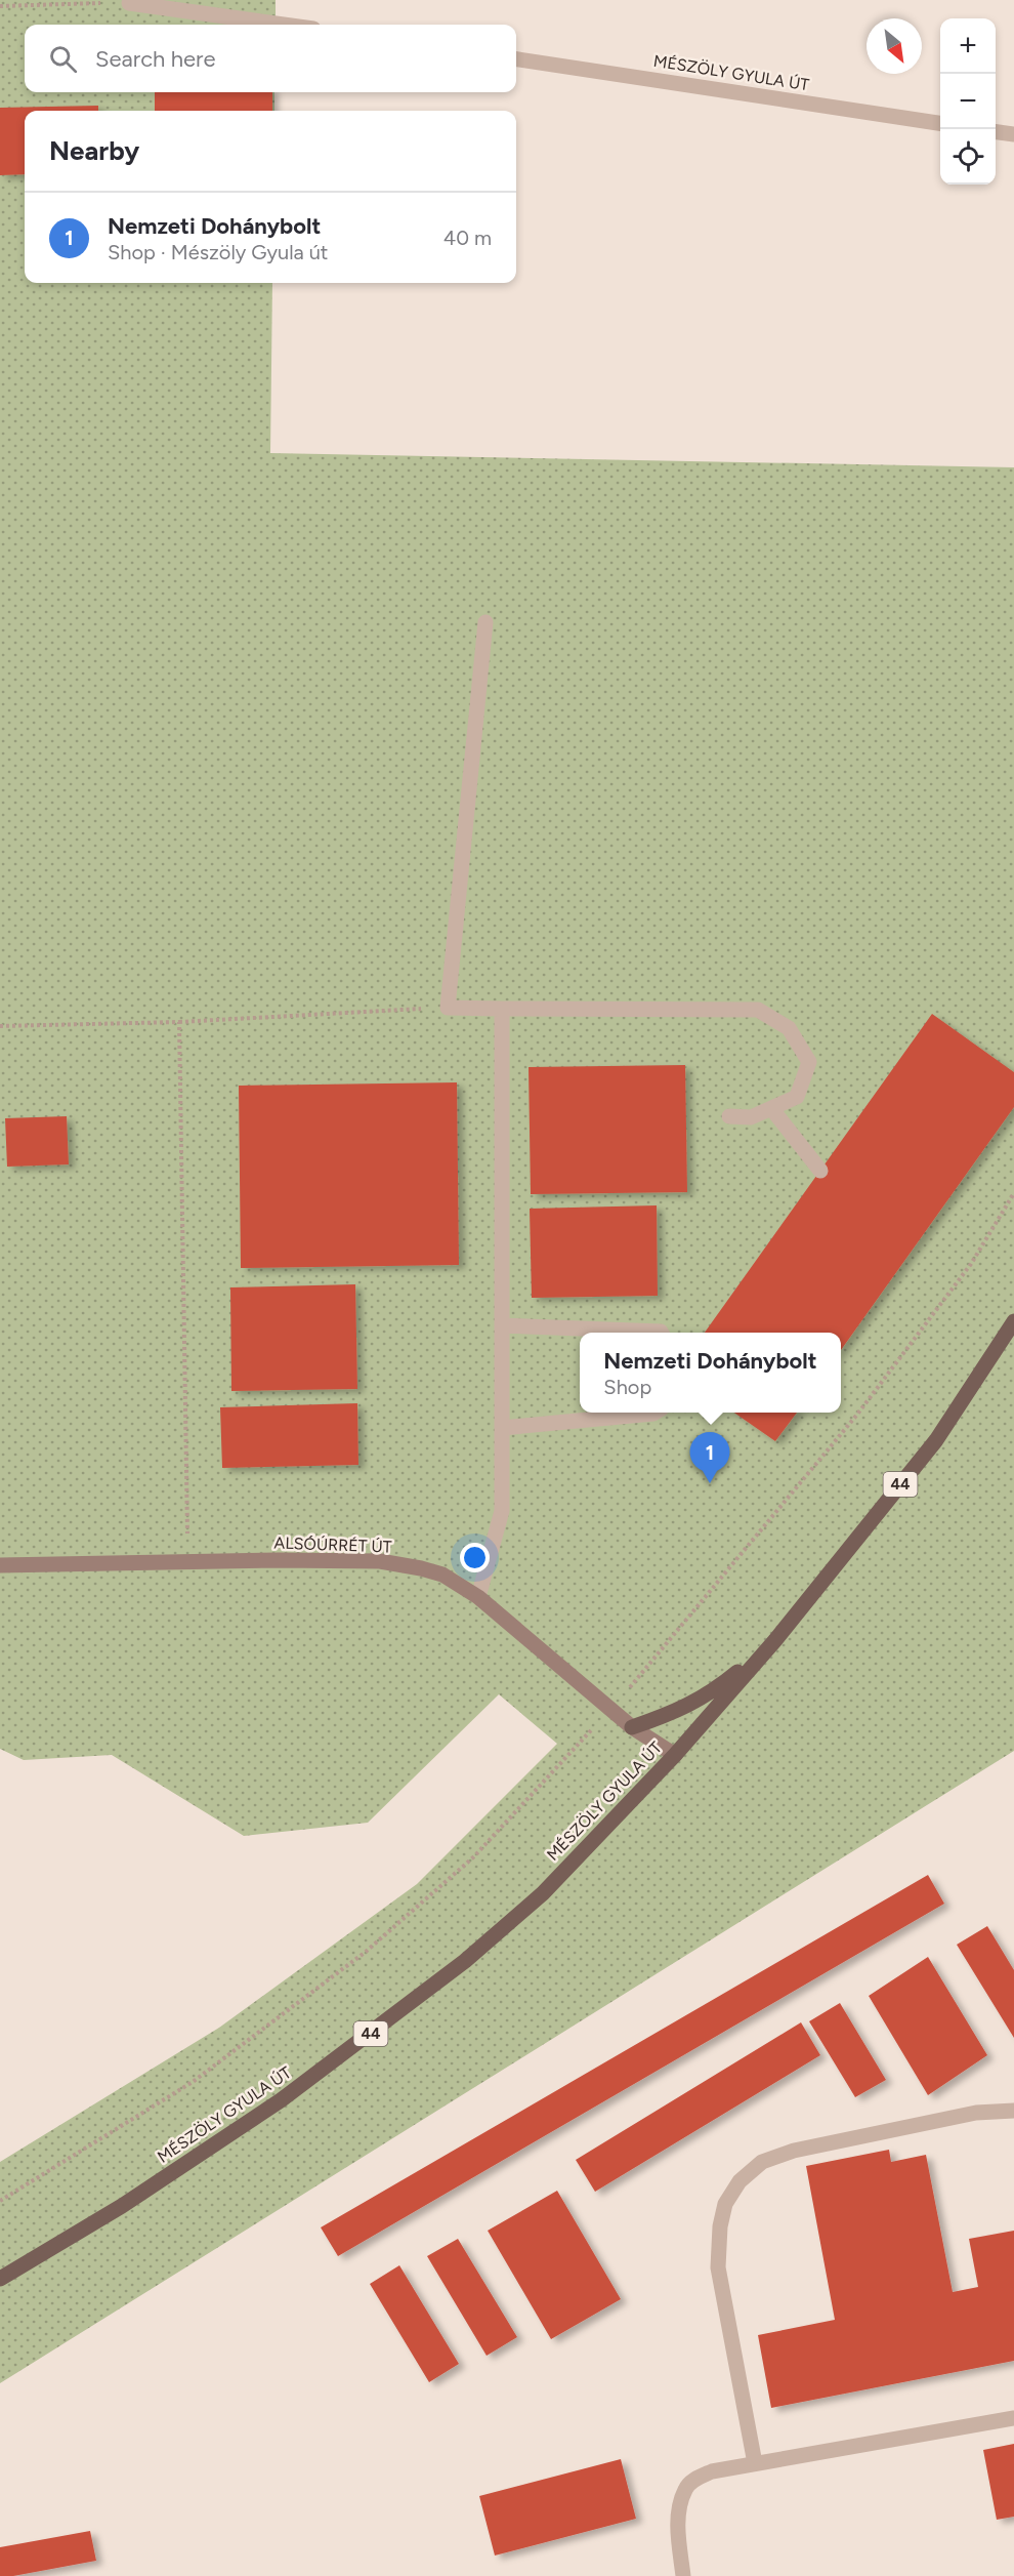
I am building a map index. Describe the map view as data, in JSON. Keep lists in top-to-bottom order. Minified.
{"streets":{"main road":["MÉSZÖLY GYULA ÚT","44"],"street":["ALSÓÚRRÉT ÚT"]},"crossings":[["MÉSZÖLY GYULA ÚT","ALSÓÚRRÉT ÚT"]],"north":"bottom right","page":{"map_buttons":["+","−"],"search":"Search here","heading":"Nearby","list":[{"mark":"1","name":"Nemzeti Dohánybolt","note":"Shop · Mészöly Gyula út","value":"40 m"}],"popup":["Nemzeti Dohánybolt","Shop"],"pins":"1"}}
